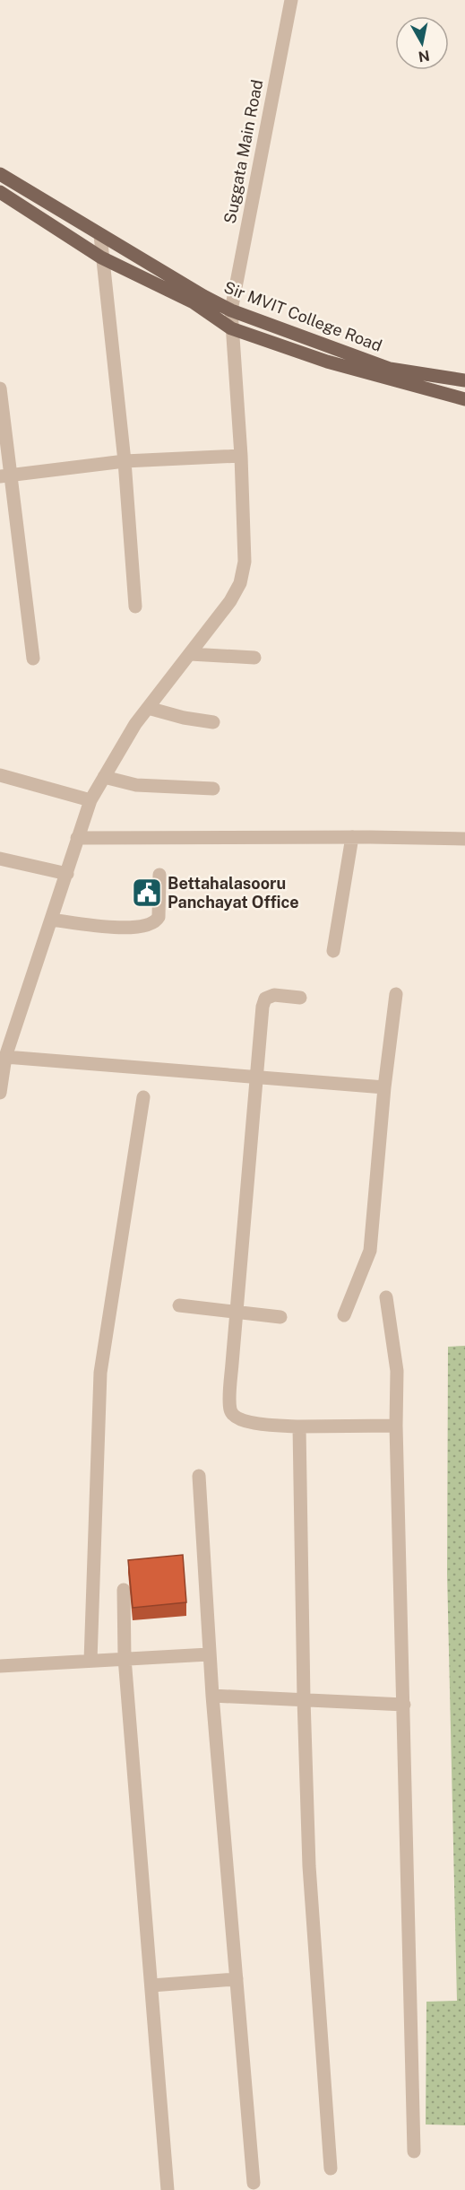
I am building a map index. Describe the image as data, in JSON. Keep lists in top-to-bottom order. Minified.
{"streets":{"main road":["Sir MVIT College Road"],"street":["Suggata Main Road"]},"crossings":[["Suggata Main Road","Sir MVIT College Road"]],"places":{"public building":["Bettahalasooru Panchayat Office"]},"north":"bottom"}
